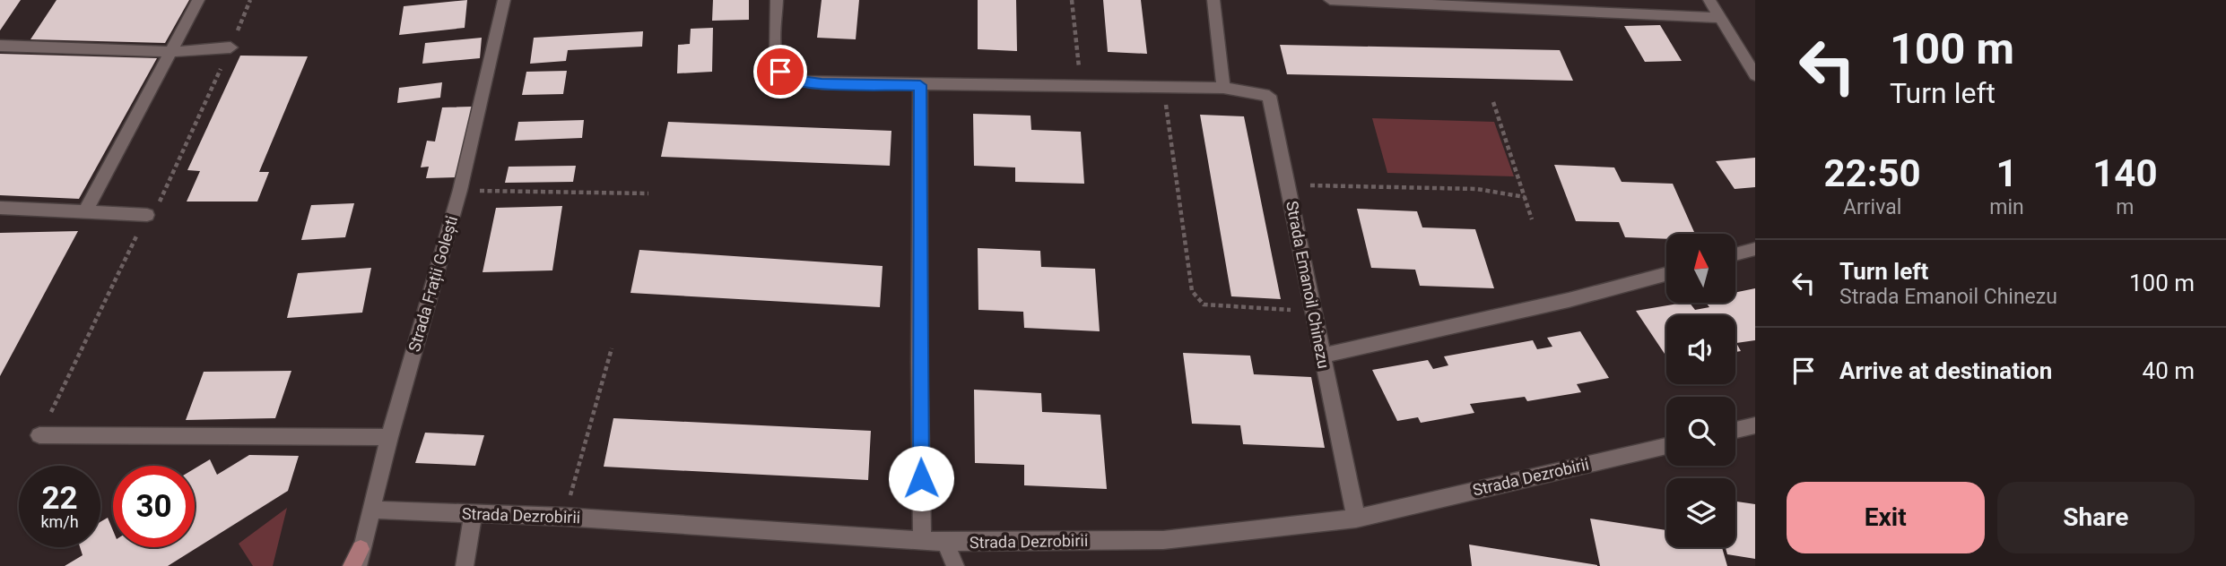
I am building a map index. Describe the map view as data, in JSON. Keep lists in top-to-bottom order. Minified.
{"streets":{"street":["Strada Frații Golești","Strada Emanoil Chinezu","Strada Dezrobirii"]},"crossings":[["Strada Frații Golești","Strada Dezrobirii"],["Strada Emanoil Chinezu","Strada Dezrobirii"]],"north":"top","page":{"turn":["100 m","Turn left"],"eta":["22:50","Arrival","1","min","140","m"],"list":[{"name":"Turn left","note":"Strada Emanoil Chinezu","value":"100 m"},{"name":"Arrive at destination","value":"40 m"}],"speed":"22 km/h","limit":"30","buttons":["Exit","Share"]}}
